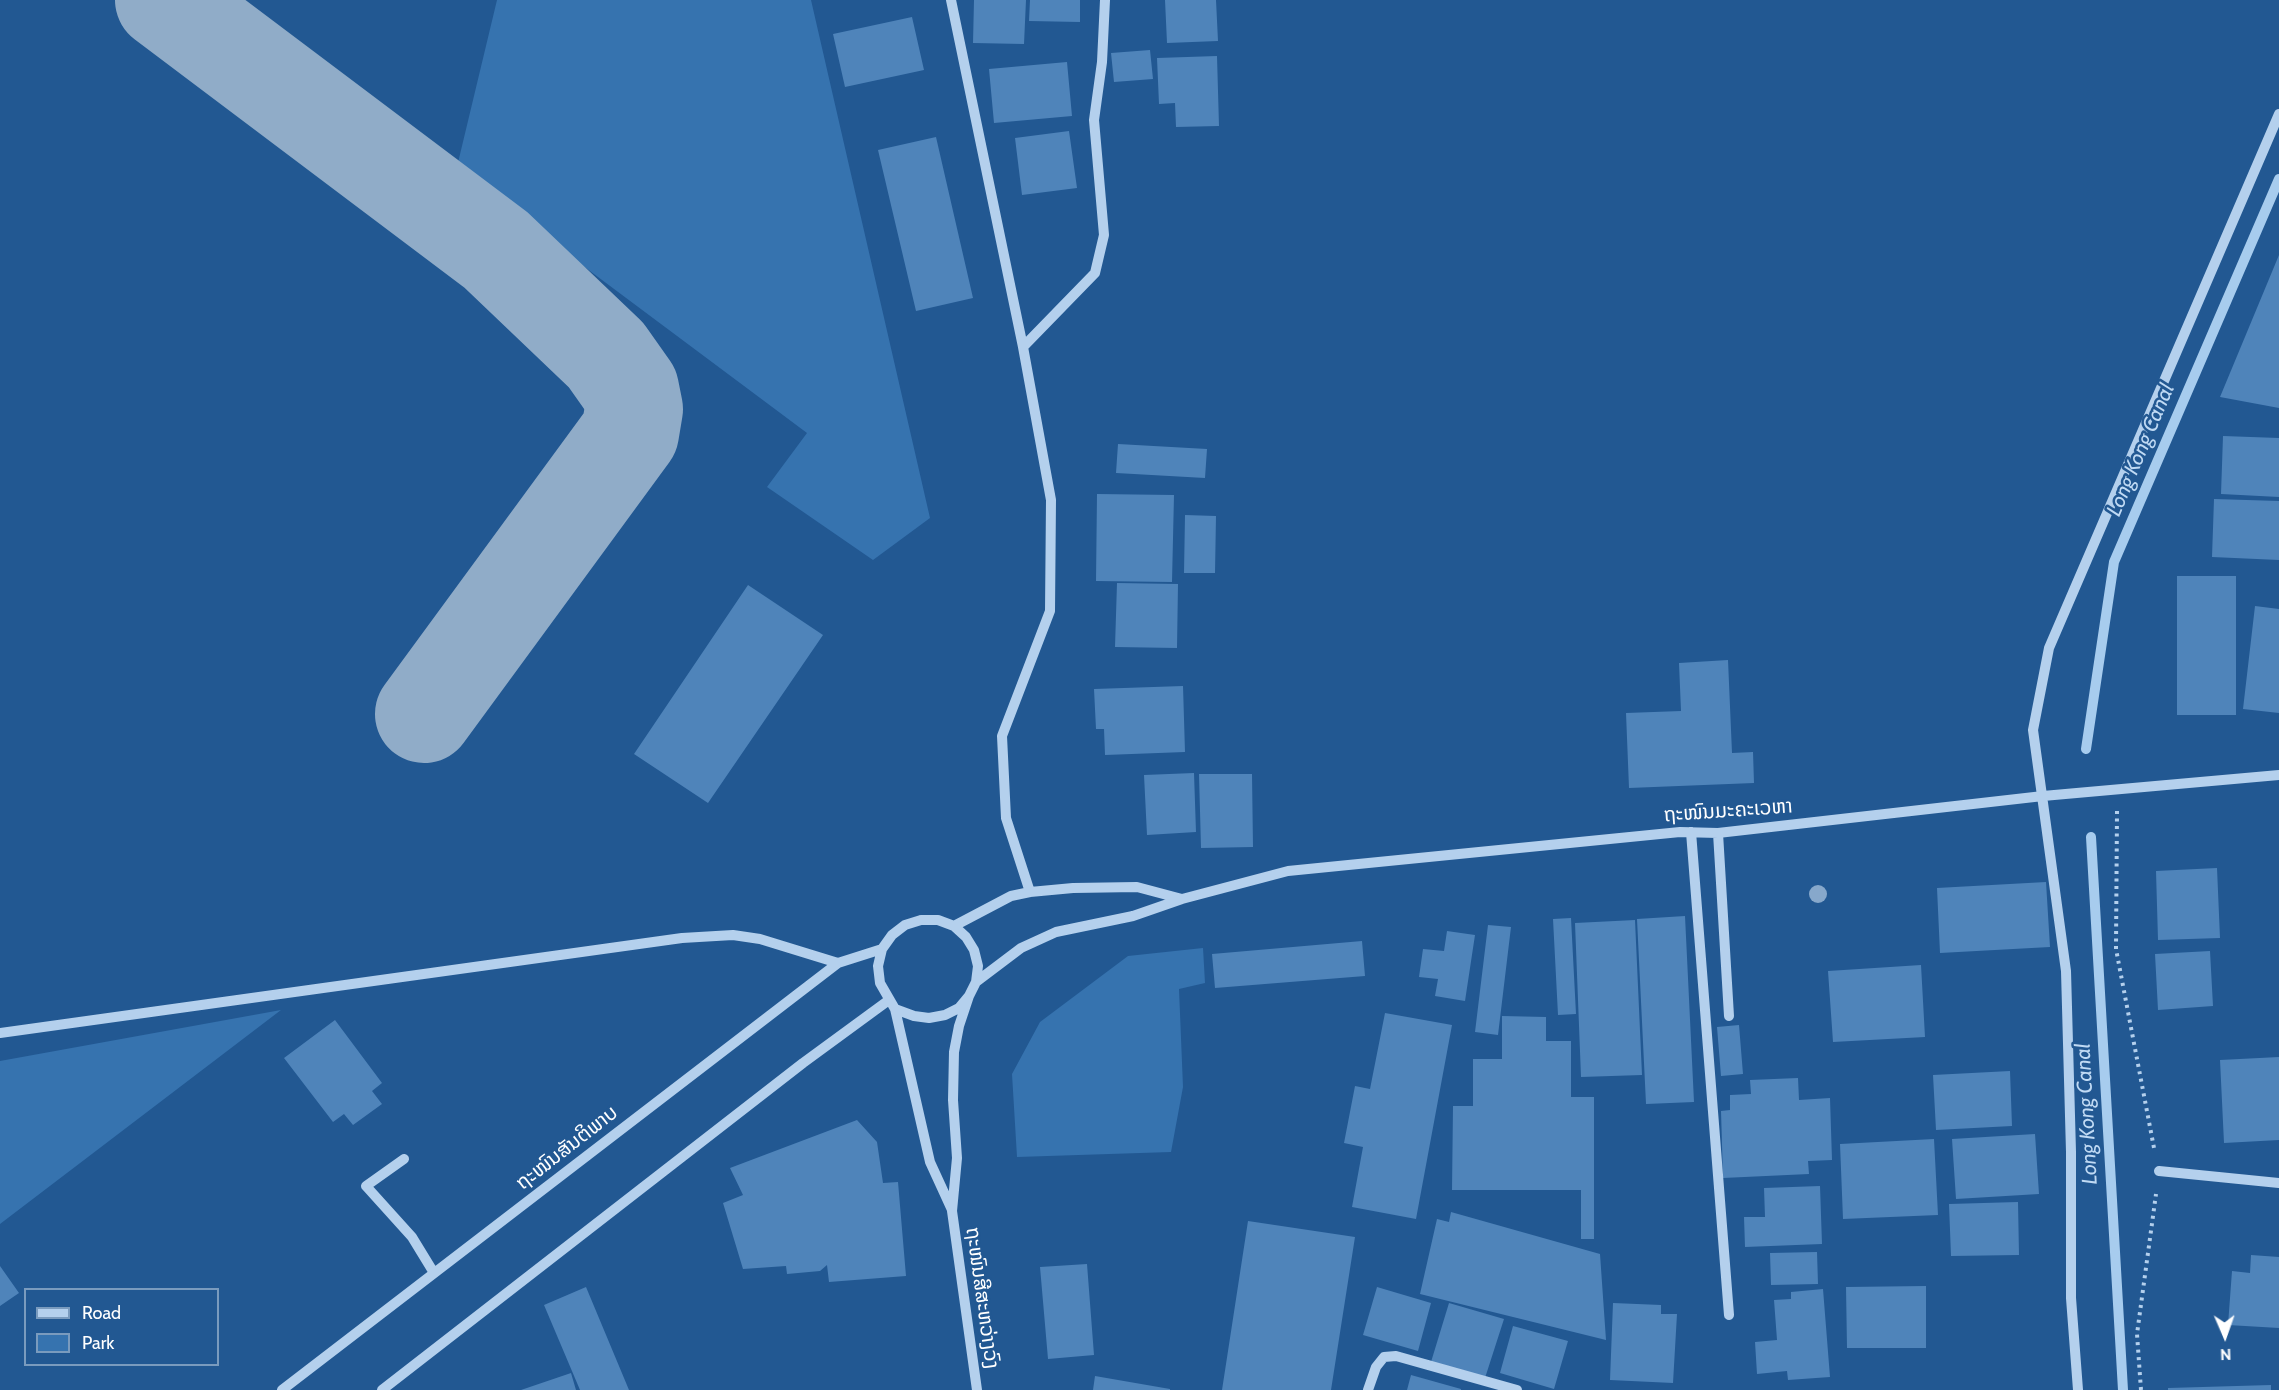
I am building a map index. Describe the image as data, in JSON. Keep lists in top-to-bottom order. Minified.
{"streets":{"street":["ຖະໜົນມະຄະເວຫາ","ຖະໜົນສັນຕິພາບ","ຖະໜົນສີສະຫວ່າງວົງ"]},"crossings":[["ຖະໜົນມະຄະເວຫາ","ຖະໜົນສັນຕິພາບ"]],"water":["Long Kong Canal"],"legend":["Road","Park"],"north":"bottom"}
